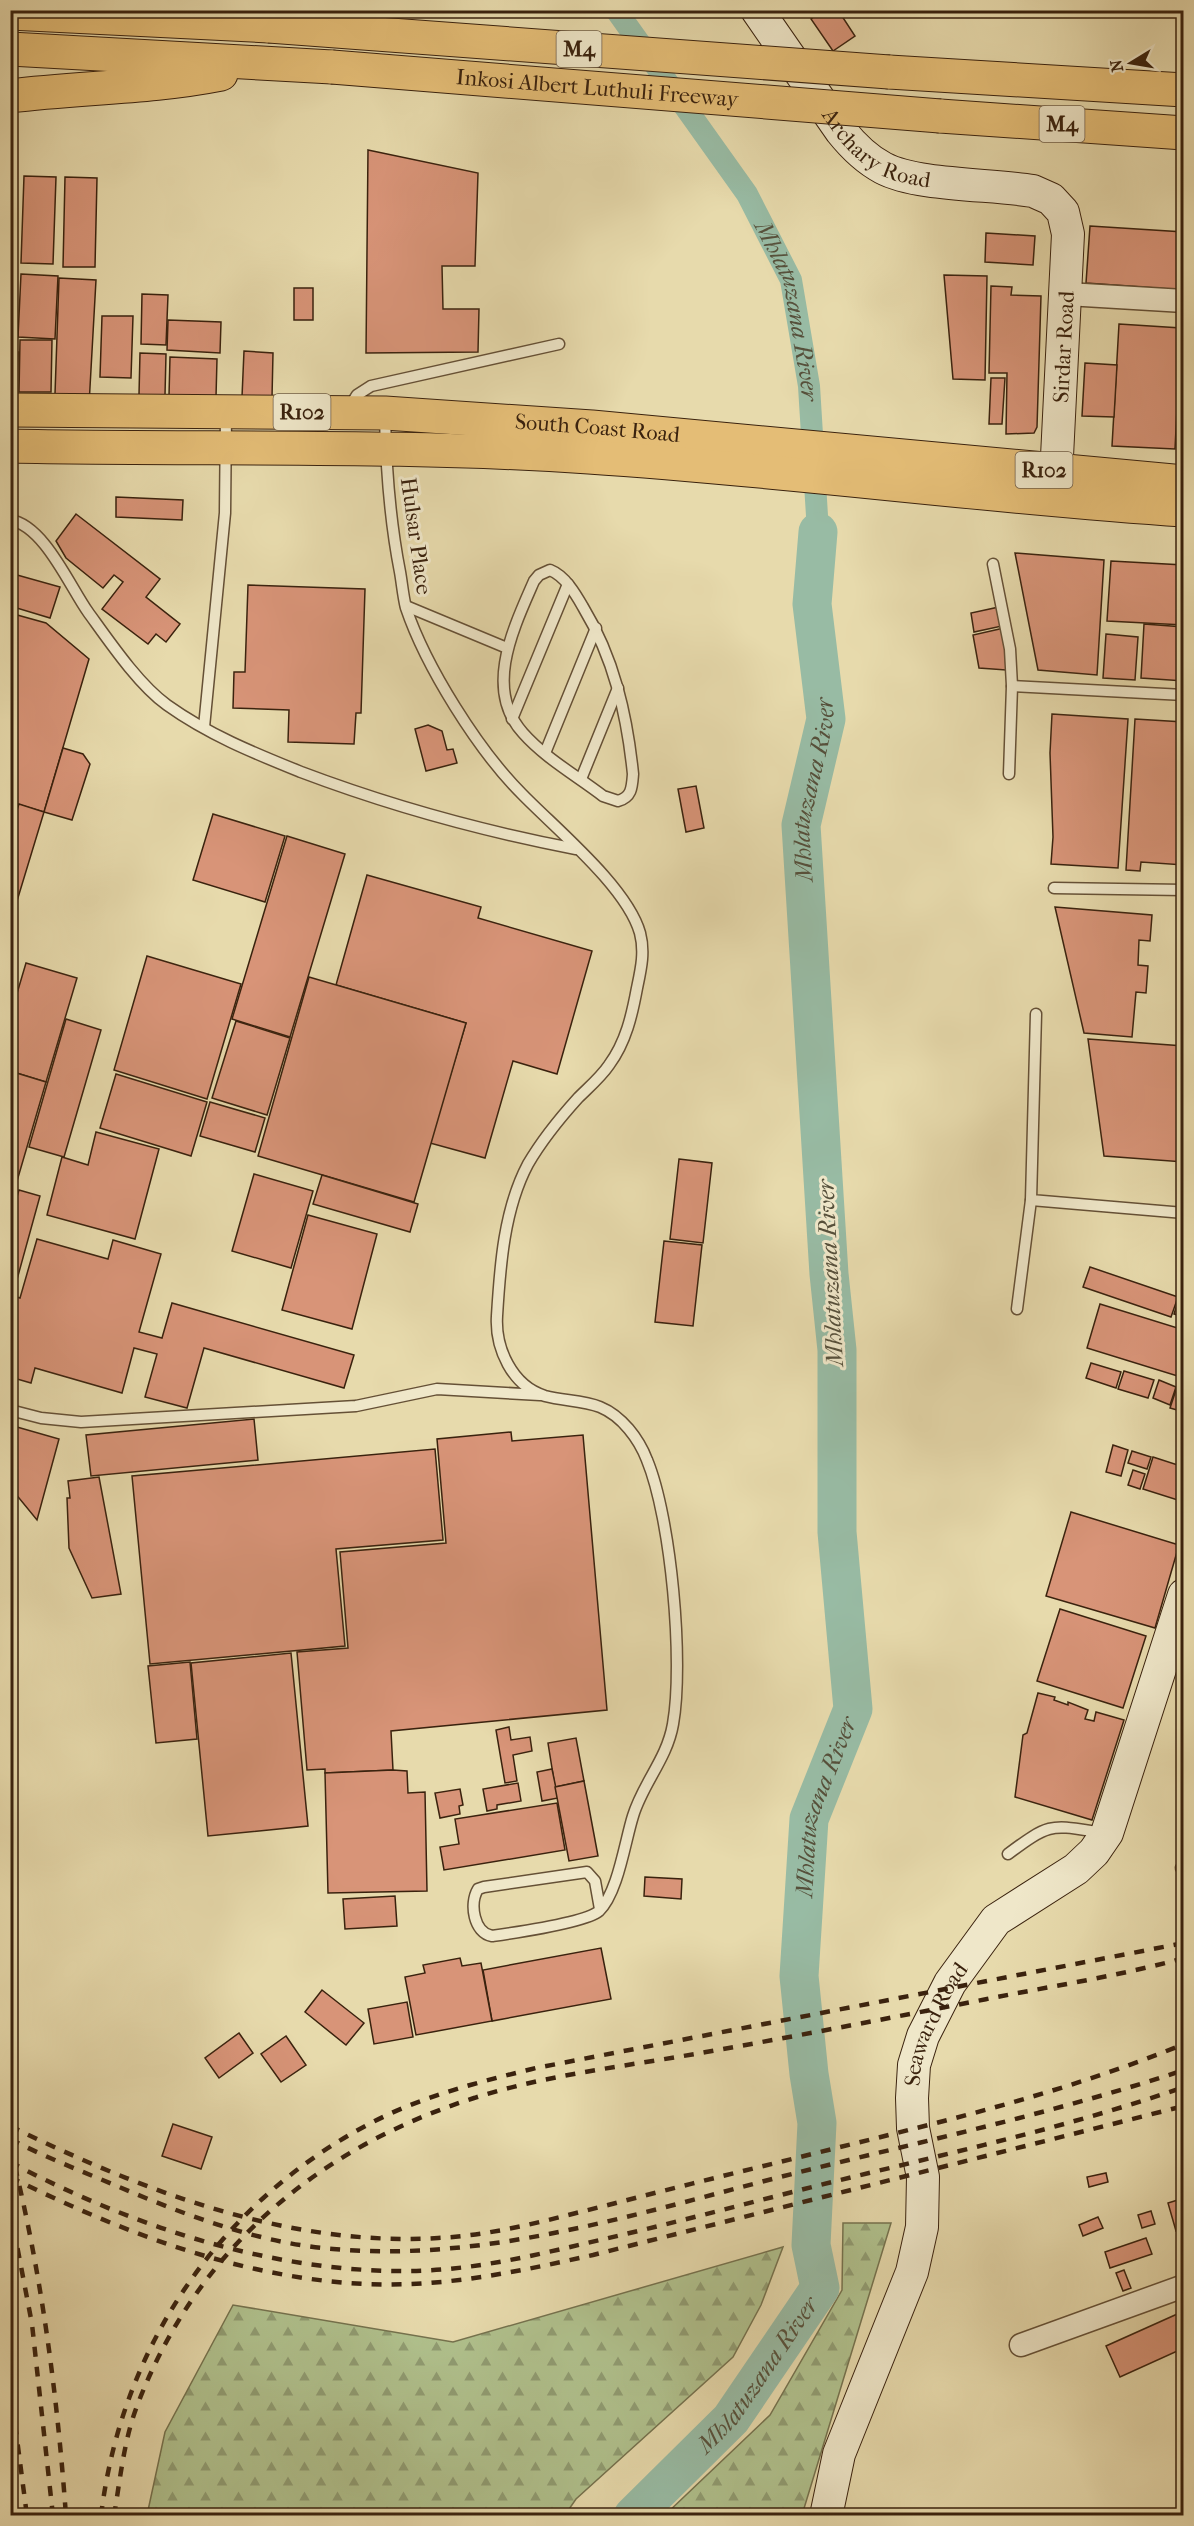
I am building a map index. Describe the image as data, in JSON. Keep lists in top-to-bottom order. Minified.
{"streets":{"highway":["M4","Inkosi Albert Luthuli Freeway","R102","South Coast Road"],"street":["Archary Road","Sirdar Road","Seaward Road"],"lane":["Hulsar Place"]},"crossings":[["Archary Road","Sirdar Road"],["Sirdar Road","South Coast Road"],["South Coast Road","Hulsar Place"]],"water":["Mhlatuzana River"],"north":"left"}
